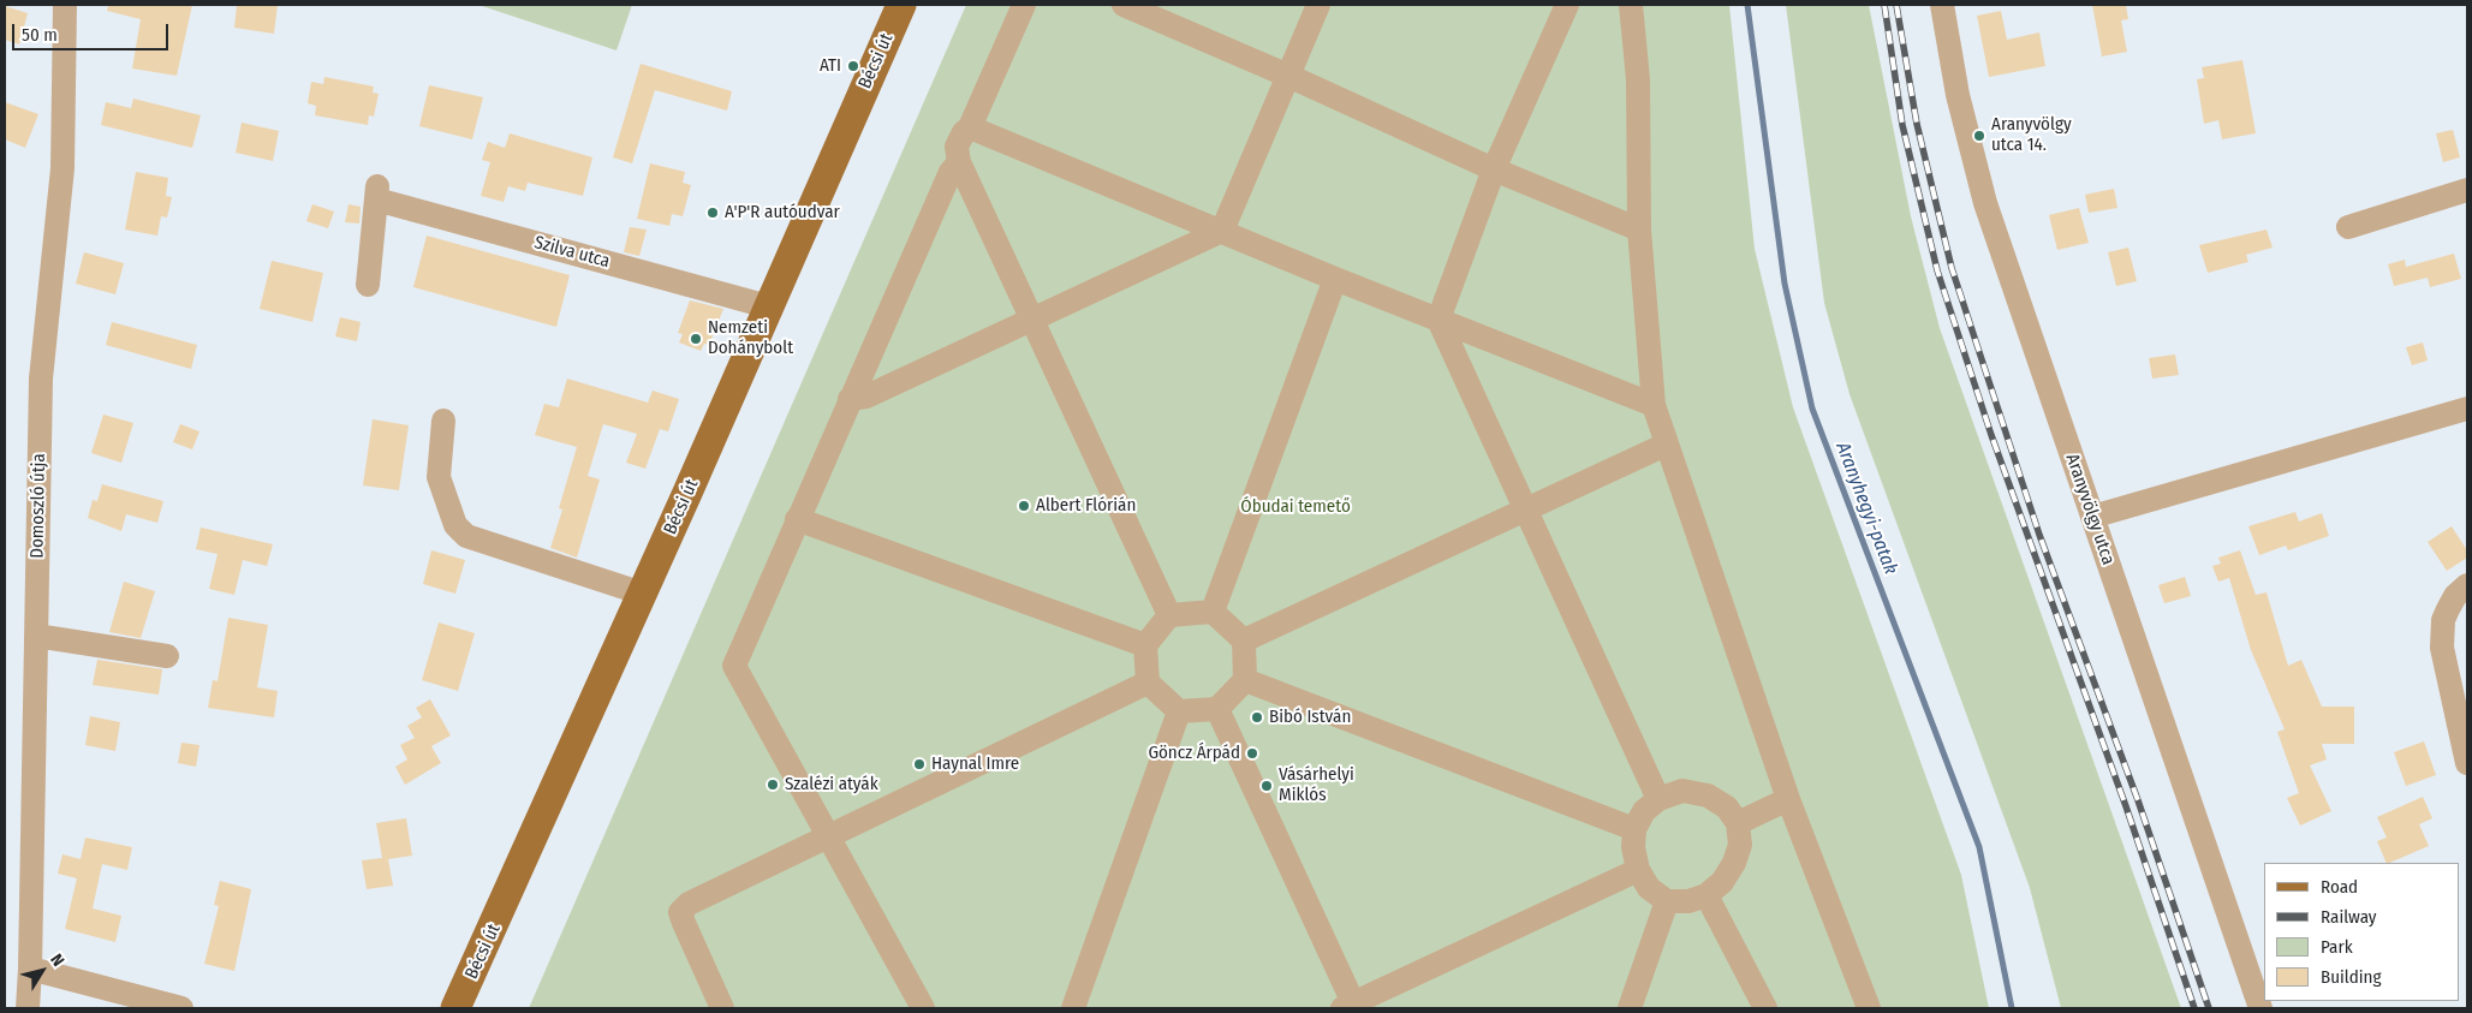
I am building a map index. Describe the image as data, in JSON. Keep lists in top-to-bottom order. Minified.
{"streets":{"main road":["Bécsi út"],"street":["Szilva utca","Domoszló útja","Aranyvölgy utca"]},"crossings":[["Bécsi út","Szilva utca"]],"water":["Aranyhegyi-patak"],"parks":["Óbudai temető"],"places":["ATI","Aranyvölgy utca 14.","A'P'R autóudvar","Nemzeti Dohánybolt","Albert Flórián","Bibó István","Göncz Árpád","Haynal Imre","Szalézi atyák","Vásárhelyi Miklós"],"legend":["Road","Railway","Park","Building"],"scale_bar":"50 m","north":"top right"}
